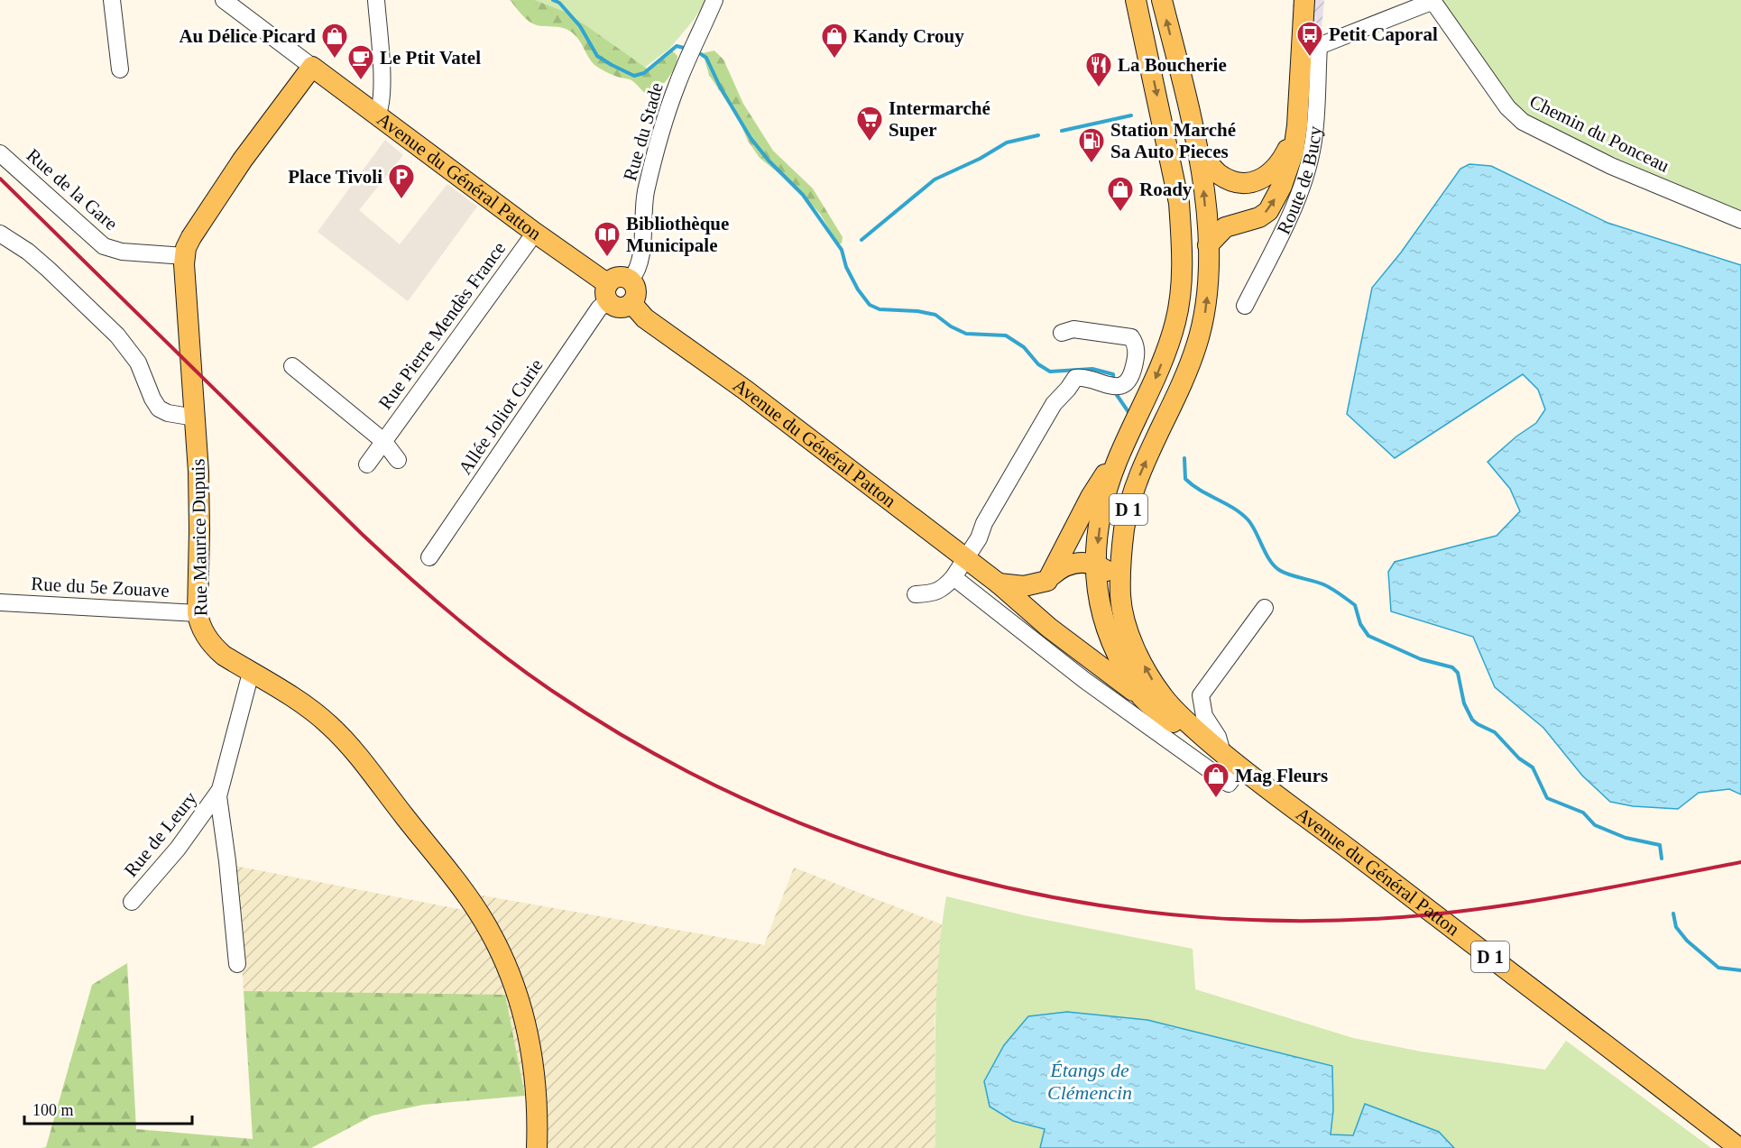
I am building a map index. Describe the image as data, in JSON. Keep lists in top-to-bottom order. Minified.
{"streets":{"main road":["Avenue du Général Patton","Route de Bucy","D 1","Rue Maurice Dupuis"],"street":["Rue du Stade","Chemin du Ponceau","Rue de la Gare","Rue Pierre Mendès France","Allée Joliot Curie","Rue du 5e Zouave","Rue de Leury"]},"crossings":[["Rue du Stade","Avenue du Général Patton"],["Rue du Stade","Allée Joliot Curie"],["Chemin du Ponceau","Route de Bucy"],["Avenue du Général Patton","Rue Pierre Mendès France"],["Avenue du Général Patton","Allée Joliot Curie"],["Avenue du Général Patton","D 1"],["Avenue du Général Patton","Rue Maurice Dupuis"],["Route de Bucy","D 1"],["Rue de la Gare","Rue Maurice Dupuis"],["Rue Maurice Dupuis","Rue du 5e Zouave"]],"water":["Étangs de Clémencin"],"places":{"bus stop":["Petit Caporal"],"shop":["Au Délice Picard","Kandy Crouy","Roady","Mag Fleurs"],"cafe":["Le Ptit Vatel"],"restaurant":["La Boucherie"],"supermarket":["Intermarché Super"],"fuel station":["Station Marché Sa Auto Pieces"],"parking":["Place Tivoli"],"library":["Bibliothèque Municipale"]},"scale_bar":"100 m"}
